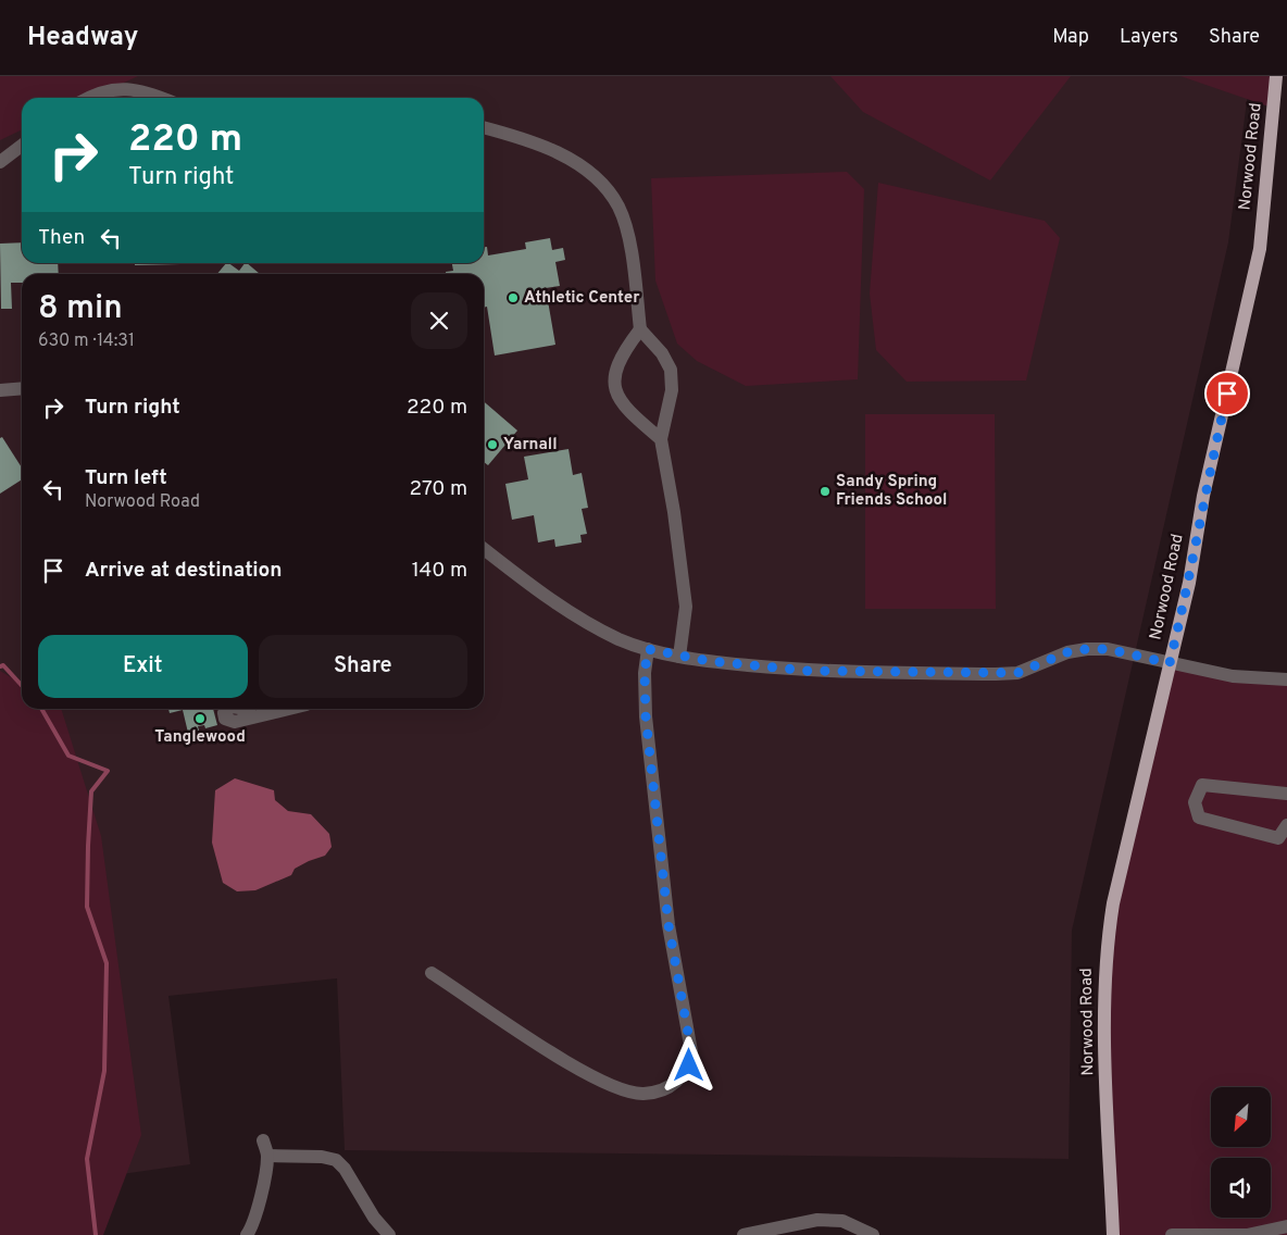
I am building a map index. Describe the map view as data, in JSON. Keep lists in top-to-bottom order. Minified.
{"streets":{"main road":["Norwood Road"]},"places":["Athletic Center","Yarnall","Sandy Spring Friends School","Tanglewood"],"north":"bottom left","page":{"header":"Headway","nav":["Map","Layers","Share"],"turn":["220 m","Turn right"],"then":"Then","heading":["8 min","630 m · 14:31"],"list":[{"name":"Turn right","value":"220 m"},{"name":"Turn left","note":"Norwood Road","value":"270 m"},{"name":"Arrive at destination","value":"140 m"}],"buttons":["Exit","Share"]}}
